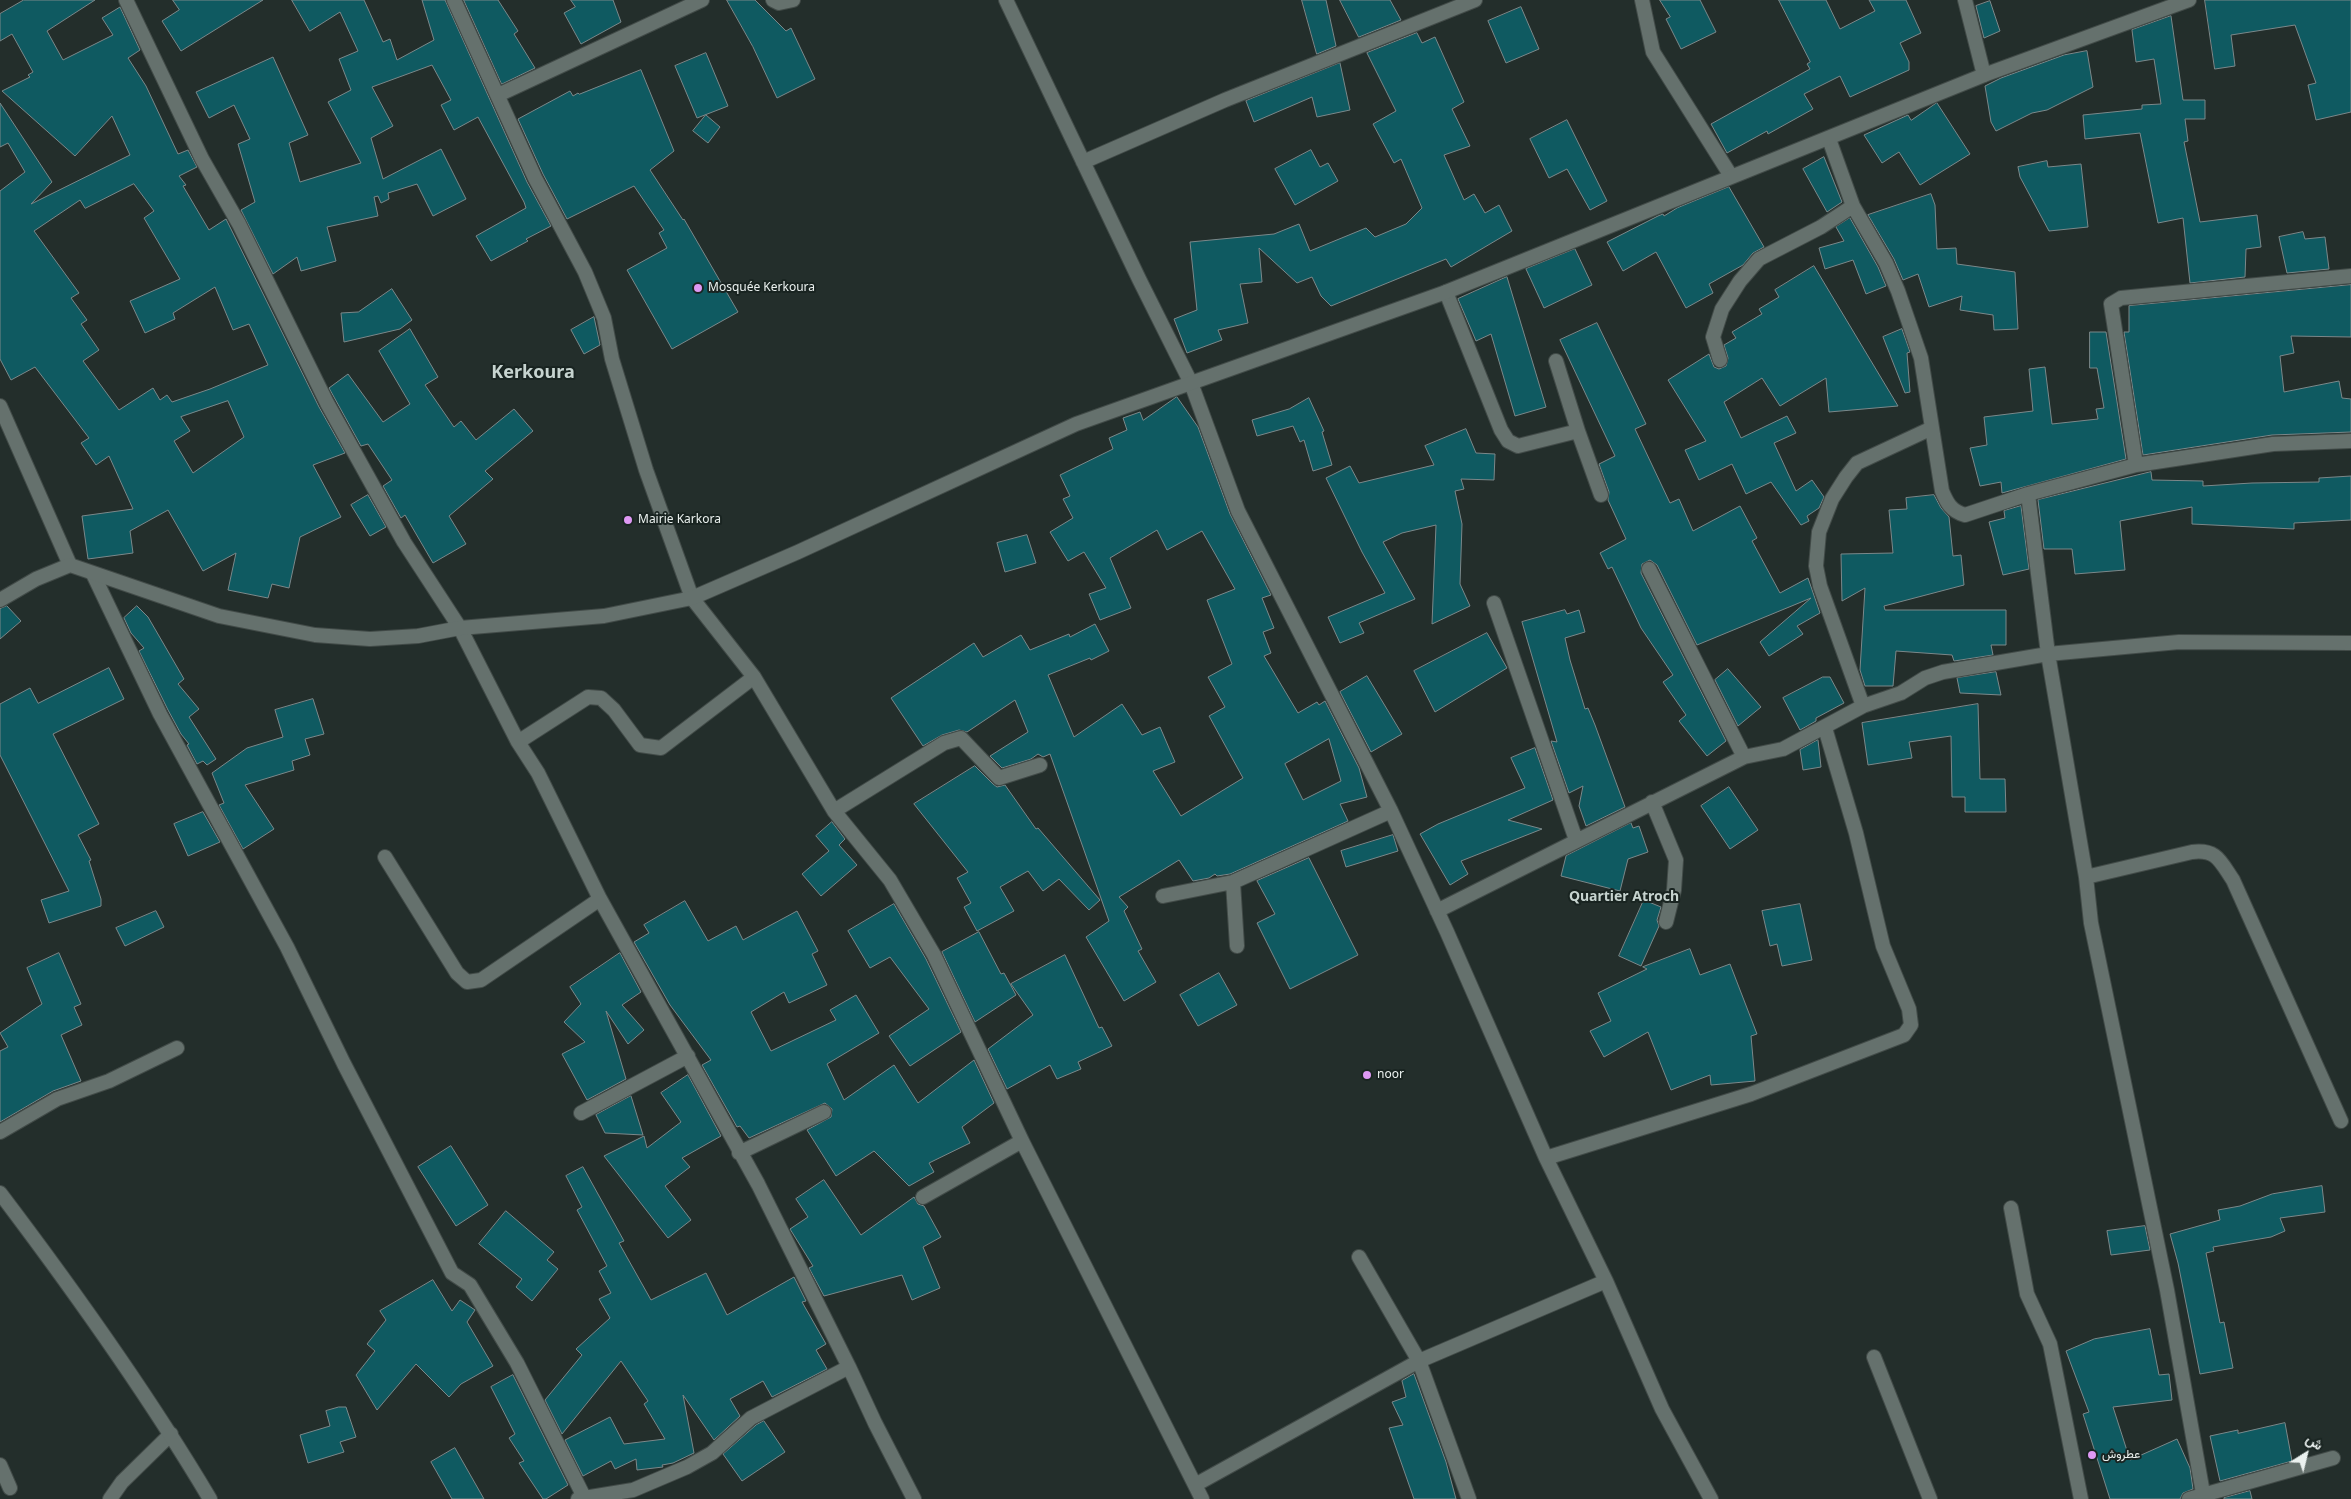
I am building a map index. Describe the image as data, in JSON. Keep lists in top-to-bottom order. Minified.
{"districts":["Kerkoura","Quartier Atroch"],"places":["Mosquée Kerkoura","Mairie Karkora","noor","عطروش"],"north":"top right"}
